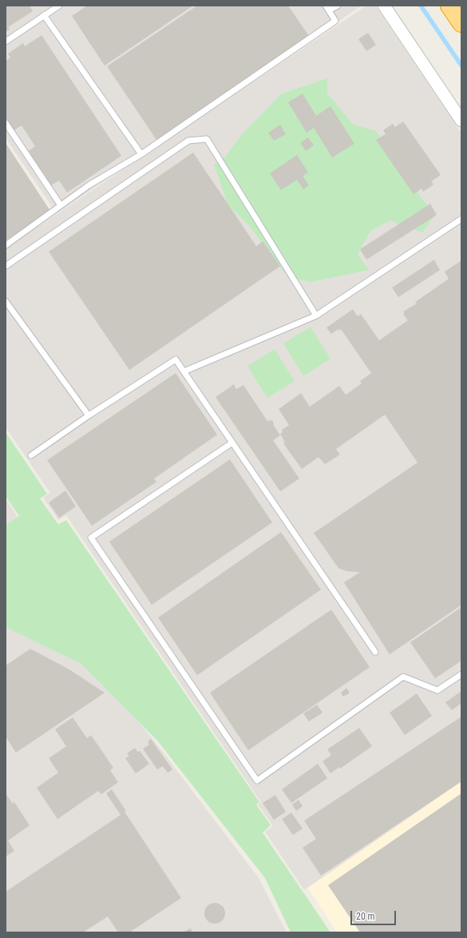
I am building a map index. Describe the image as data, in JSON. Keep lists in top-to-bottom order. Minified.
{"scale_bar":"20 m"}
